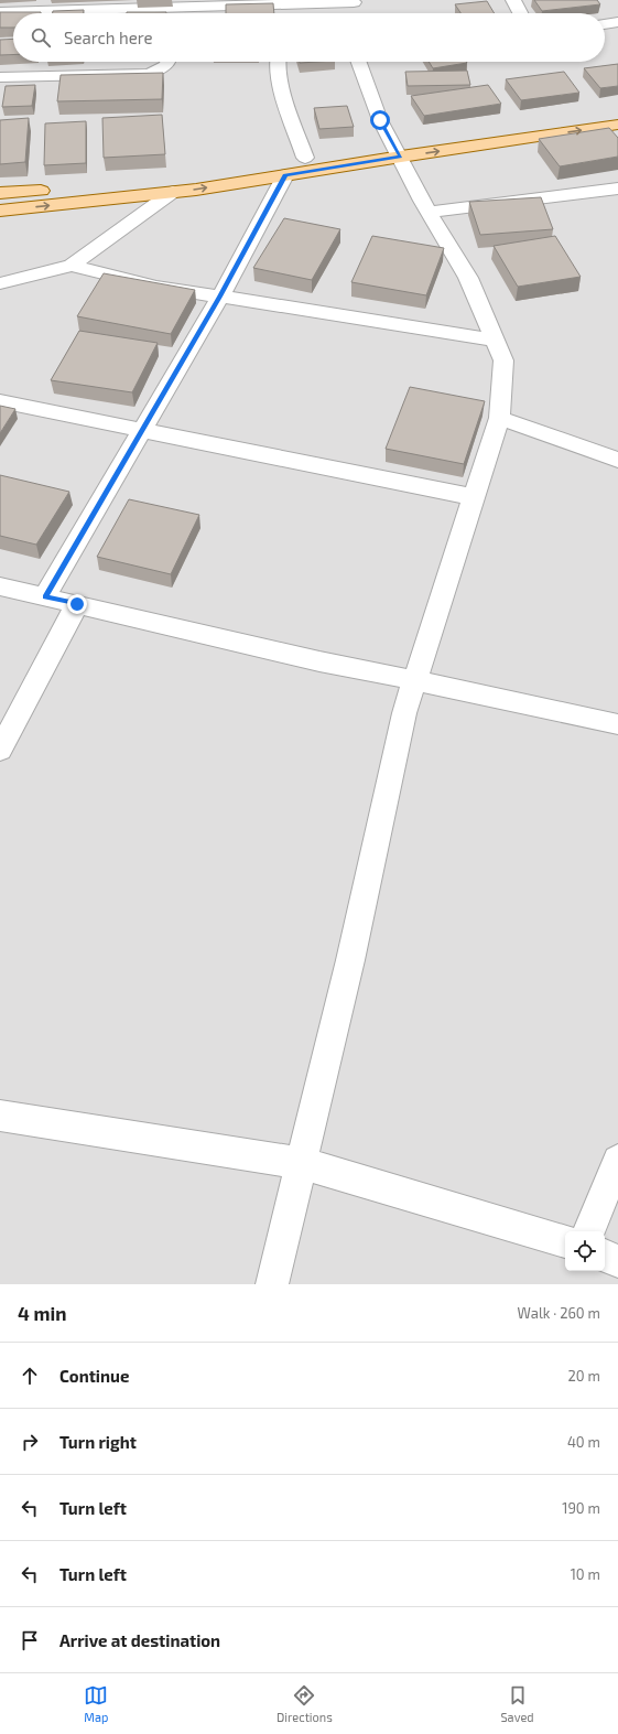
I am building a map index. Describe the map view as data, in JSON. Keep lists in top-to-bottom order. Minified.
{"page":{"search":"Search here","heading":["4 min","Walk · 260 m"],"list":[["Continue","20 m"],["Turn right","40 m"],["Turn left","190 m"],["Turn left","10 m"],"Arrive at destination"],"nav":["Map","Directions","Saved"]}}
